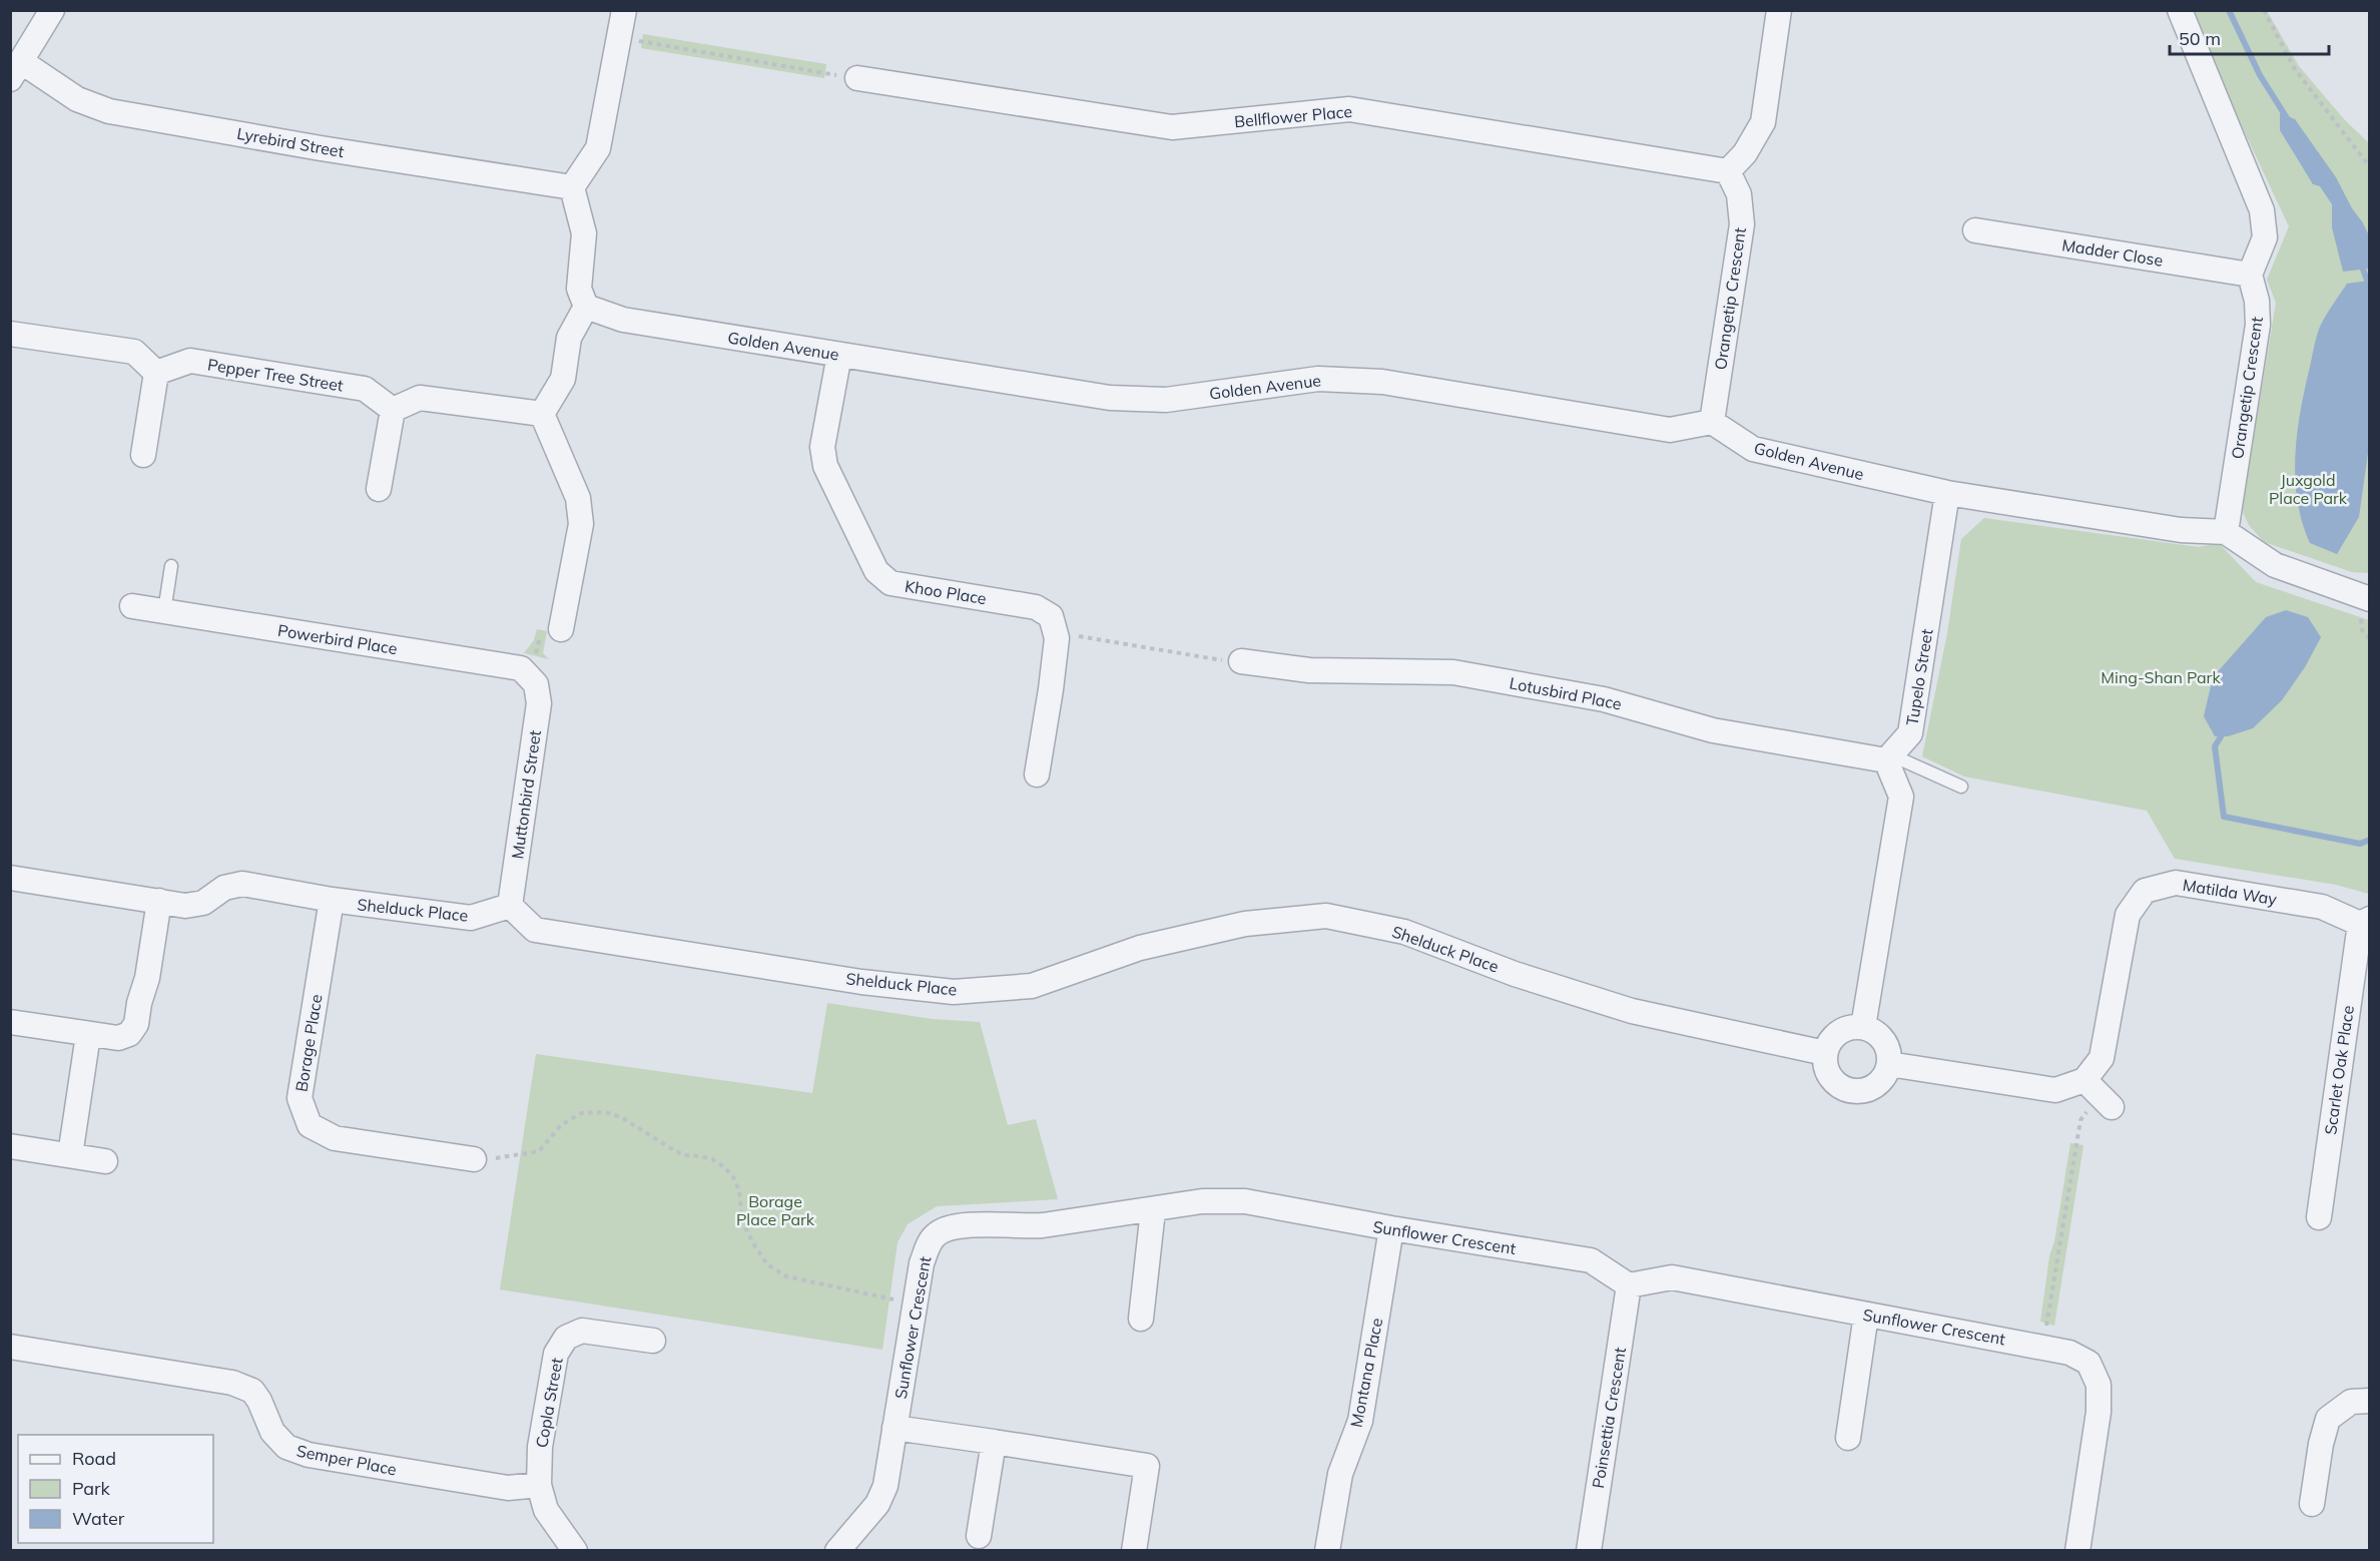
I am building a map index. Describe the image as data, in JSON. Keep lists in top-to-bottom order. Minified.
{"streets":{"street":["Bellflower Place","Lyrebird Street","Madder Close","Orangetip Crescent","Golden Avenue","Pepper Tree Street","Khoo Place","Powerbird Place","Tupelo Street","Lotusbird Place","Muttonbird Street","Matilda Way","Shelduck Place","Borage Place","Scarlet Oak Place","Sunflower Crescent","Montana Place","Copla Street","Poinsettia Crescent","Semper Place"]},"crossings":[["Bellflower Place","Orangetip Crescent"],["Madder Close","Orangetip Crescent"],["Orangetip Crescent","Golden Avenue"],["Golden Avenue","Khoo Place"],["Golden Avenue","Tupelo Street"],["Powerbird Place","Muttonbird Street"],["Tupelo Street","Lotusbird Place"],["Muttonbird Street","Shelduck Place"],["Matilda Way","Scarlet Oak Place"],["Shelduck Place","Borage Place"],["Sunflower Crescent","Montana Place"],["Sunflower Crescent","Poinsettia Crescent"],["Copla Street","Semper Place"]],"parks":["Juxgold Place Park","Ming-Shan Park","Borage Place Park"],"legend":["Road","Park","Water"],"scale_bar":"50 m"}
